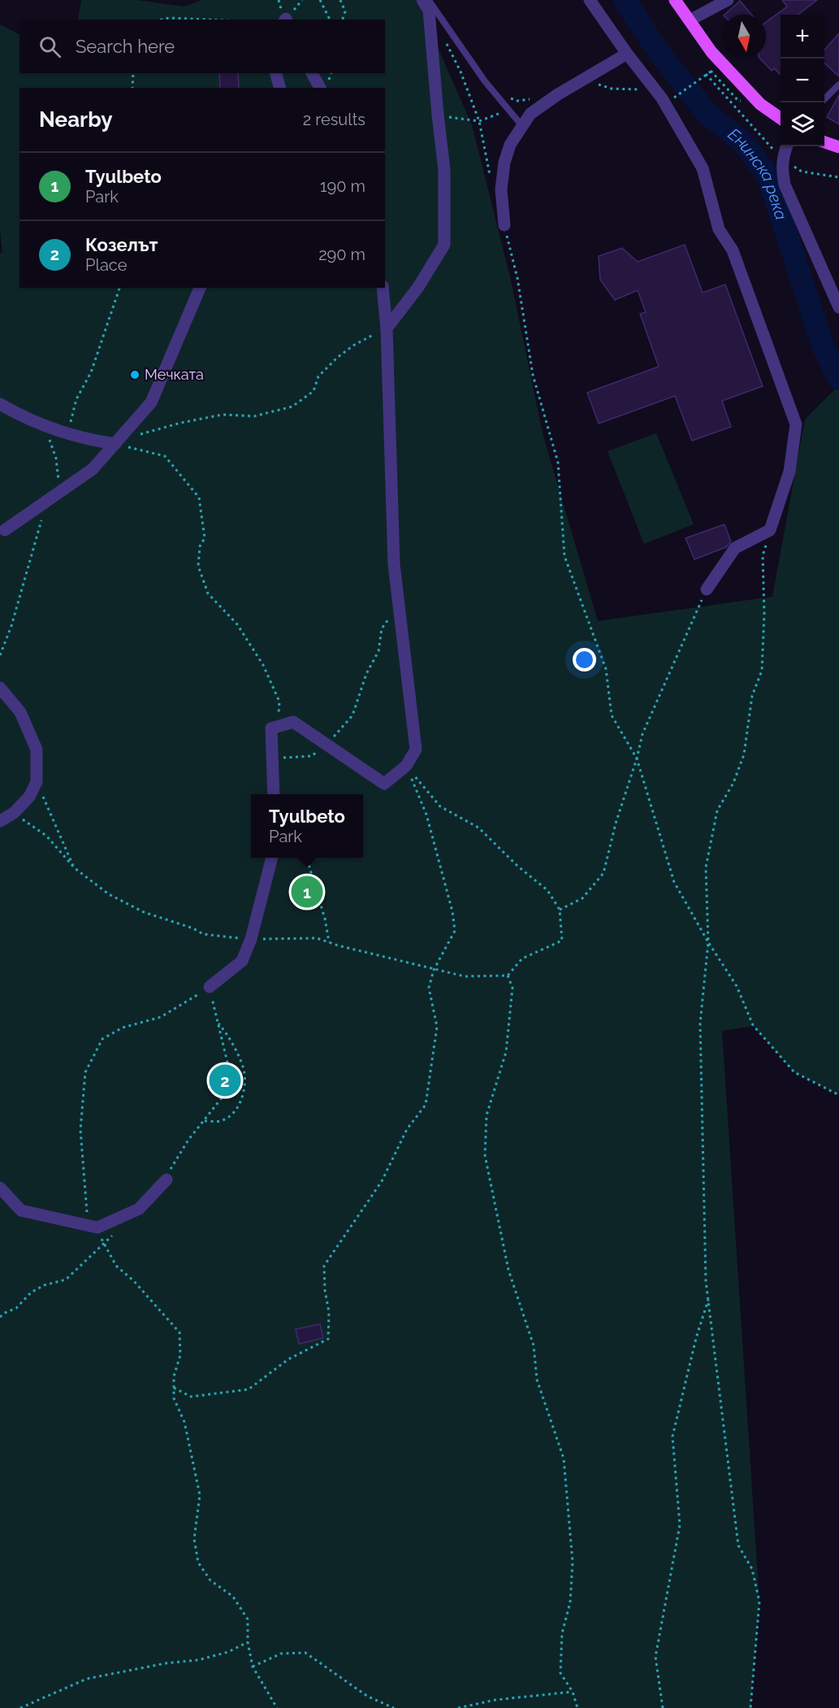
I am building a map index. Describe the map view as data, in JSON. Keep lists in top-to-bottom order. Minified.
{"water":["Енинска река"],"places":["Мечката"],"north":"bottom","page":{"map_buttons":["+","−"],"search":"Search here","heading":["Nearby","2 results"],"list":[{"mark":"1","name":"Tyulbeto","note":"Park","value":"190 m"},{"mark":"2","name":"Козелът","note":"Place","value":"290 m"}],"popup":["Tyulbeto","Park"],"pins":["1","2"]}}
